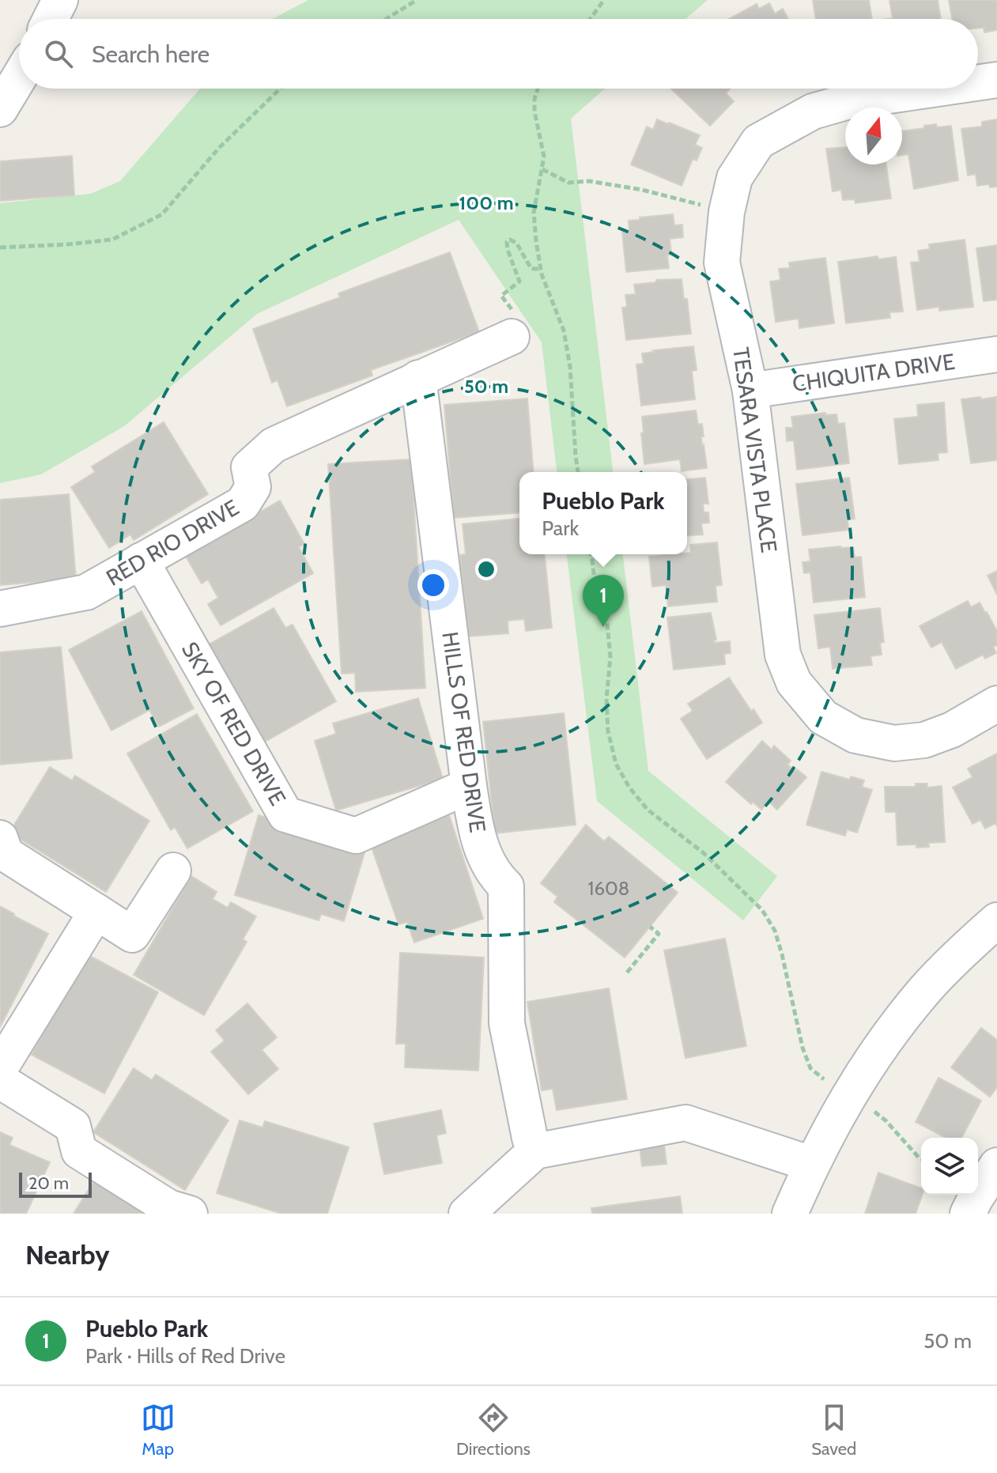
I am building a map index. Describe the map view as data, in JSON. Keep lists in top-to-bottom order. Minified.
{"streets":{"street":["CHIQUITA DRIVE","TESARA VISTA PLACE","RED RIO DRIVE","SKY OF RED DRIVE","HILLS OF RED DRIVE"]},"crossings":[["CHIQUITA DRIVE","TESARA VISTA PLACE"],["RED RIO DRIVE","SKY OF RED DRIVE"],["RED RIO DRIVE","HILLS OF RED DRIVE"],["SKY OF RED DRIVE","HILLS OF RED DRIVE"]],"house_numbers":["1608"],"scale_bar":"20 m","north":"top","page":{"search":"Search here","popup":["Pueblo Park","Park"],"pins":"1","scale":"20 m","heading":"Nearby","list":[{"mark":"1","name":"Pueblo Park","note":"Park · Hills of Red Drive","value":"50 m"}],"nav":["Map","Directions","Saved"]},"rings":["100 m","50 m"]}
